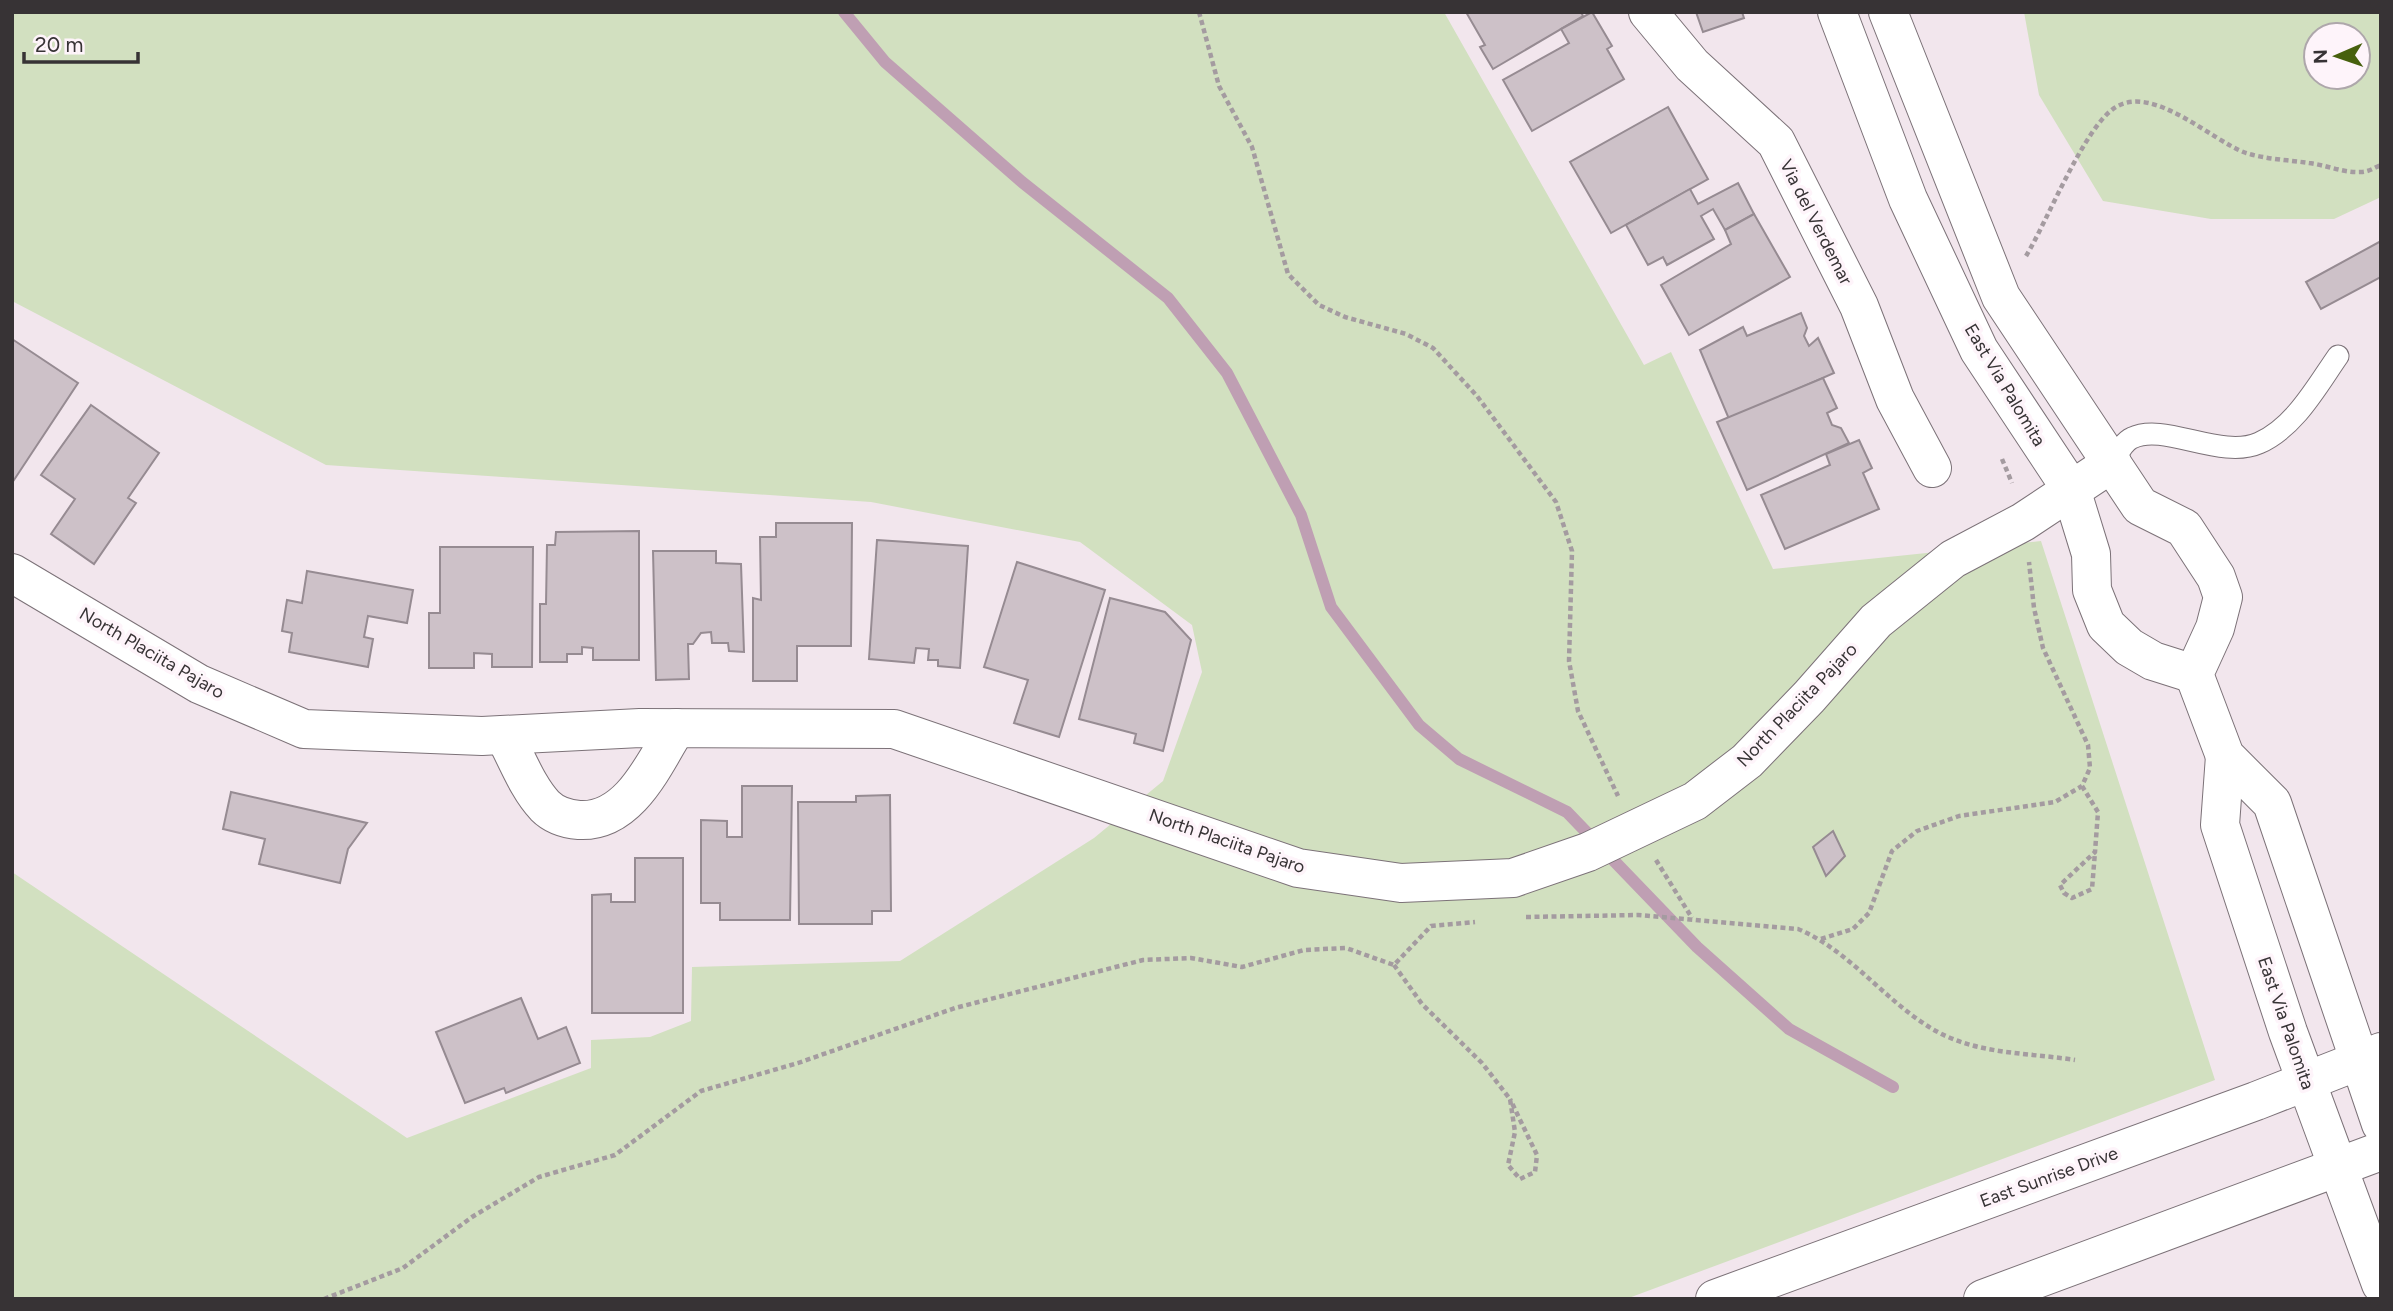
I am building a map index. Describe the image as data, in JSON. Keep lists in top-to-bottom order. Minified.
{"streets":{"street":["Via del Verdemar","East Via Palomita","North Placiita Pajaro","East Sunrise Drive"]},"crossings":[["East Via Palomita","North Placiita Pajaro"],["East Via Palomita","East Sunrise Drive"]],"scale_bar":"20 m","north":"left"}
